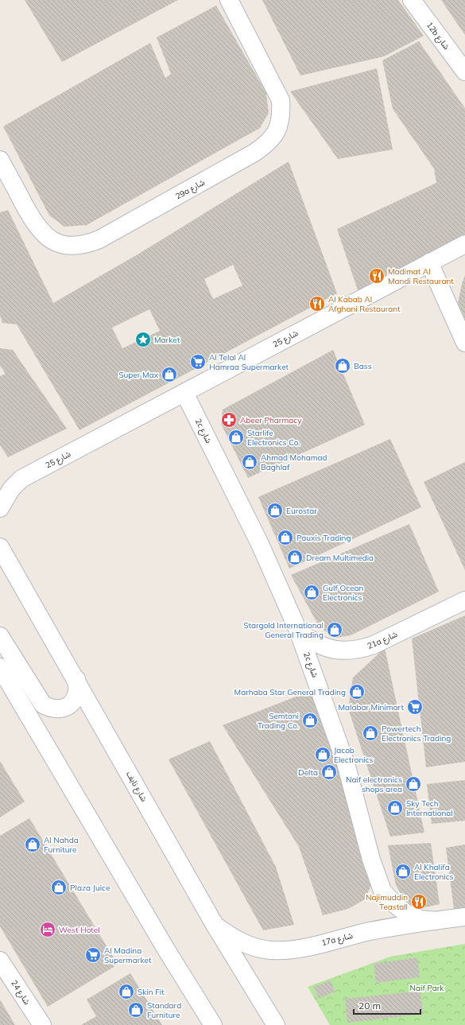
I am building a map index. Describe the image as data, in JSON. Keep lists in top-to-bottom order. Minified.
{"streets":{"street":["12b شارع","29a شارع","شارع 25","2c شارع","21a شارع","شارع نايف","17a شارع","شارع 24"]},"crossings":[["شارع 25","2c شارع"],["2c شارع","21a شارع"],["2c شارع","17a شارع"],["شارع نايف","17a شارع"]],"parks":["Naif Park"],"places":{"restaurant":["Madimat Al Mandi Restaurant","Al Kabab Al Afghani Restaurant","Najimuddin Teastall"],"place":["Market"],"supermarket":["Al Telal Al Hamraa Supermarket","Malabar Minimart","Al Madina Supermarket"],"shop":["Bass","Super Max","Starlife Electronics Co.","Ahmad Mohamad Baghlaf","Eurostar","Pauxis Trading","Dream Multimedia","Gulf Ocean Electronics","Stargold International General Trading","Marhaba Star General Trading","Semtoni Trading Co.","Powertech Electronics Trading","Jacob Electronics","Delta","Naif electronics shops area","Sky Tech International","Al Nahda Furniture","Al Khalifa Electronics","Plaza Juice","Skin Fit","Standard Furniture"],"pharmacy":["Abeer Pharmacy"],"hotel":["West Hotel"]},"scale_bar":"20 m"}
